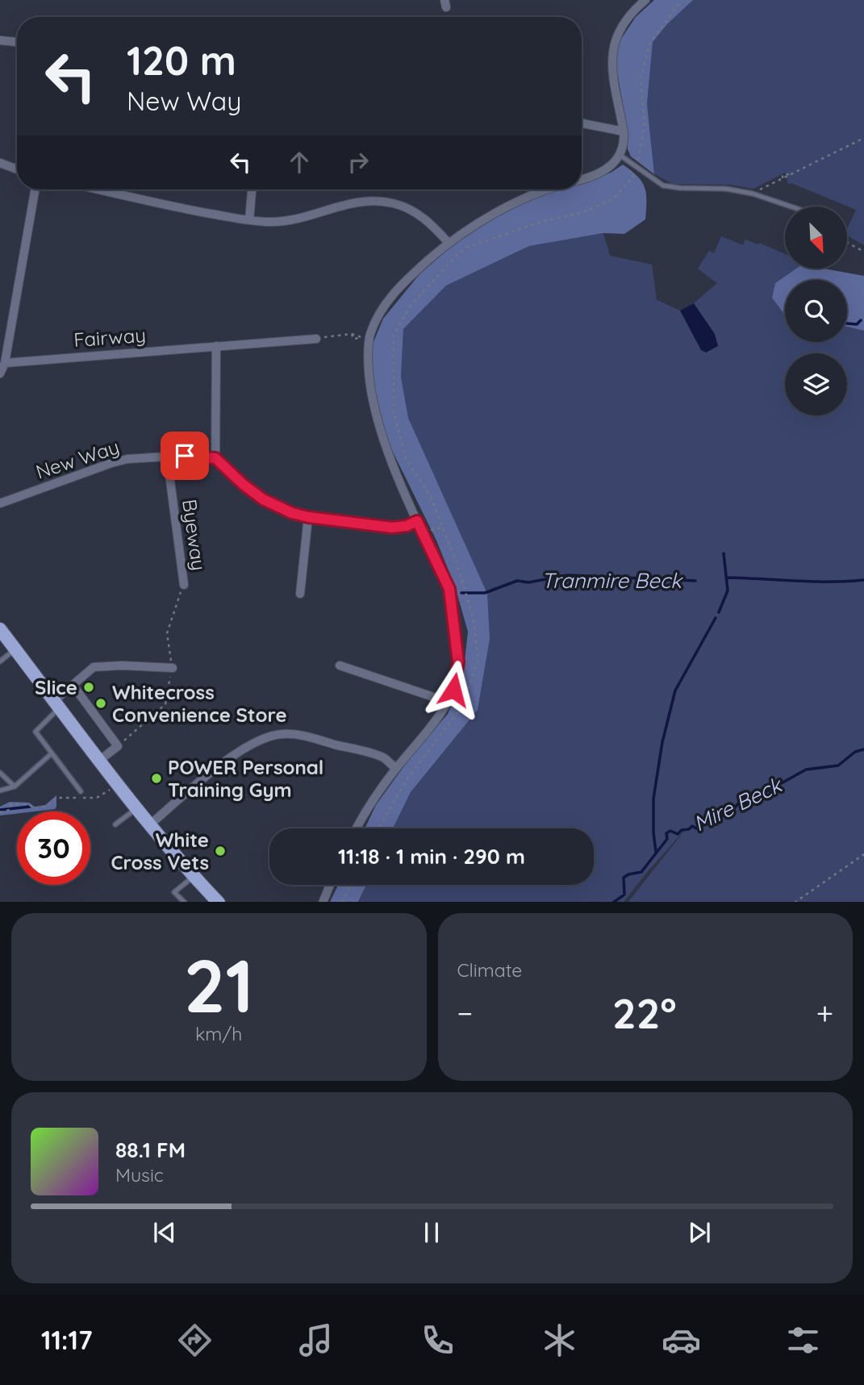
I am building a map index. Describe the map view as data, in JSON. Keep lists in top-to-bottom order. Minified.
{"streets":{"street":["Fairway","New Way","Byeway"]},"crossings":[["New Way","Byeway"]],"water":["Tranmire Beck","Mire Beck"],"places":["Slice","Whitecross Convenience Store","POWER Personal Training Gym","White Cross Vets"],"north":"bottom right","page":{"turn":["120 m","New Way"],"limit":"30","trip":"11:18 · 1 min · 290 m","tile":[["21","km/h"],"Climate"],"heat":["−","22°","+"],"song":["88.1 FM","Music"],"tabs":"11:17"}}
